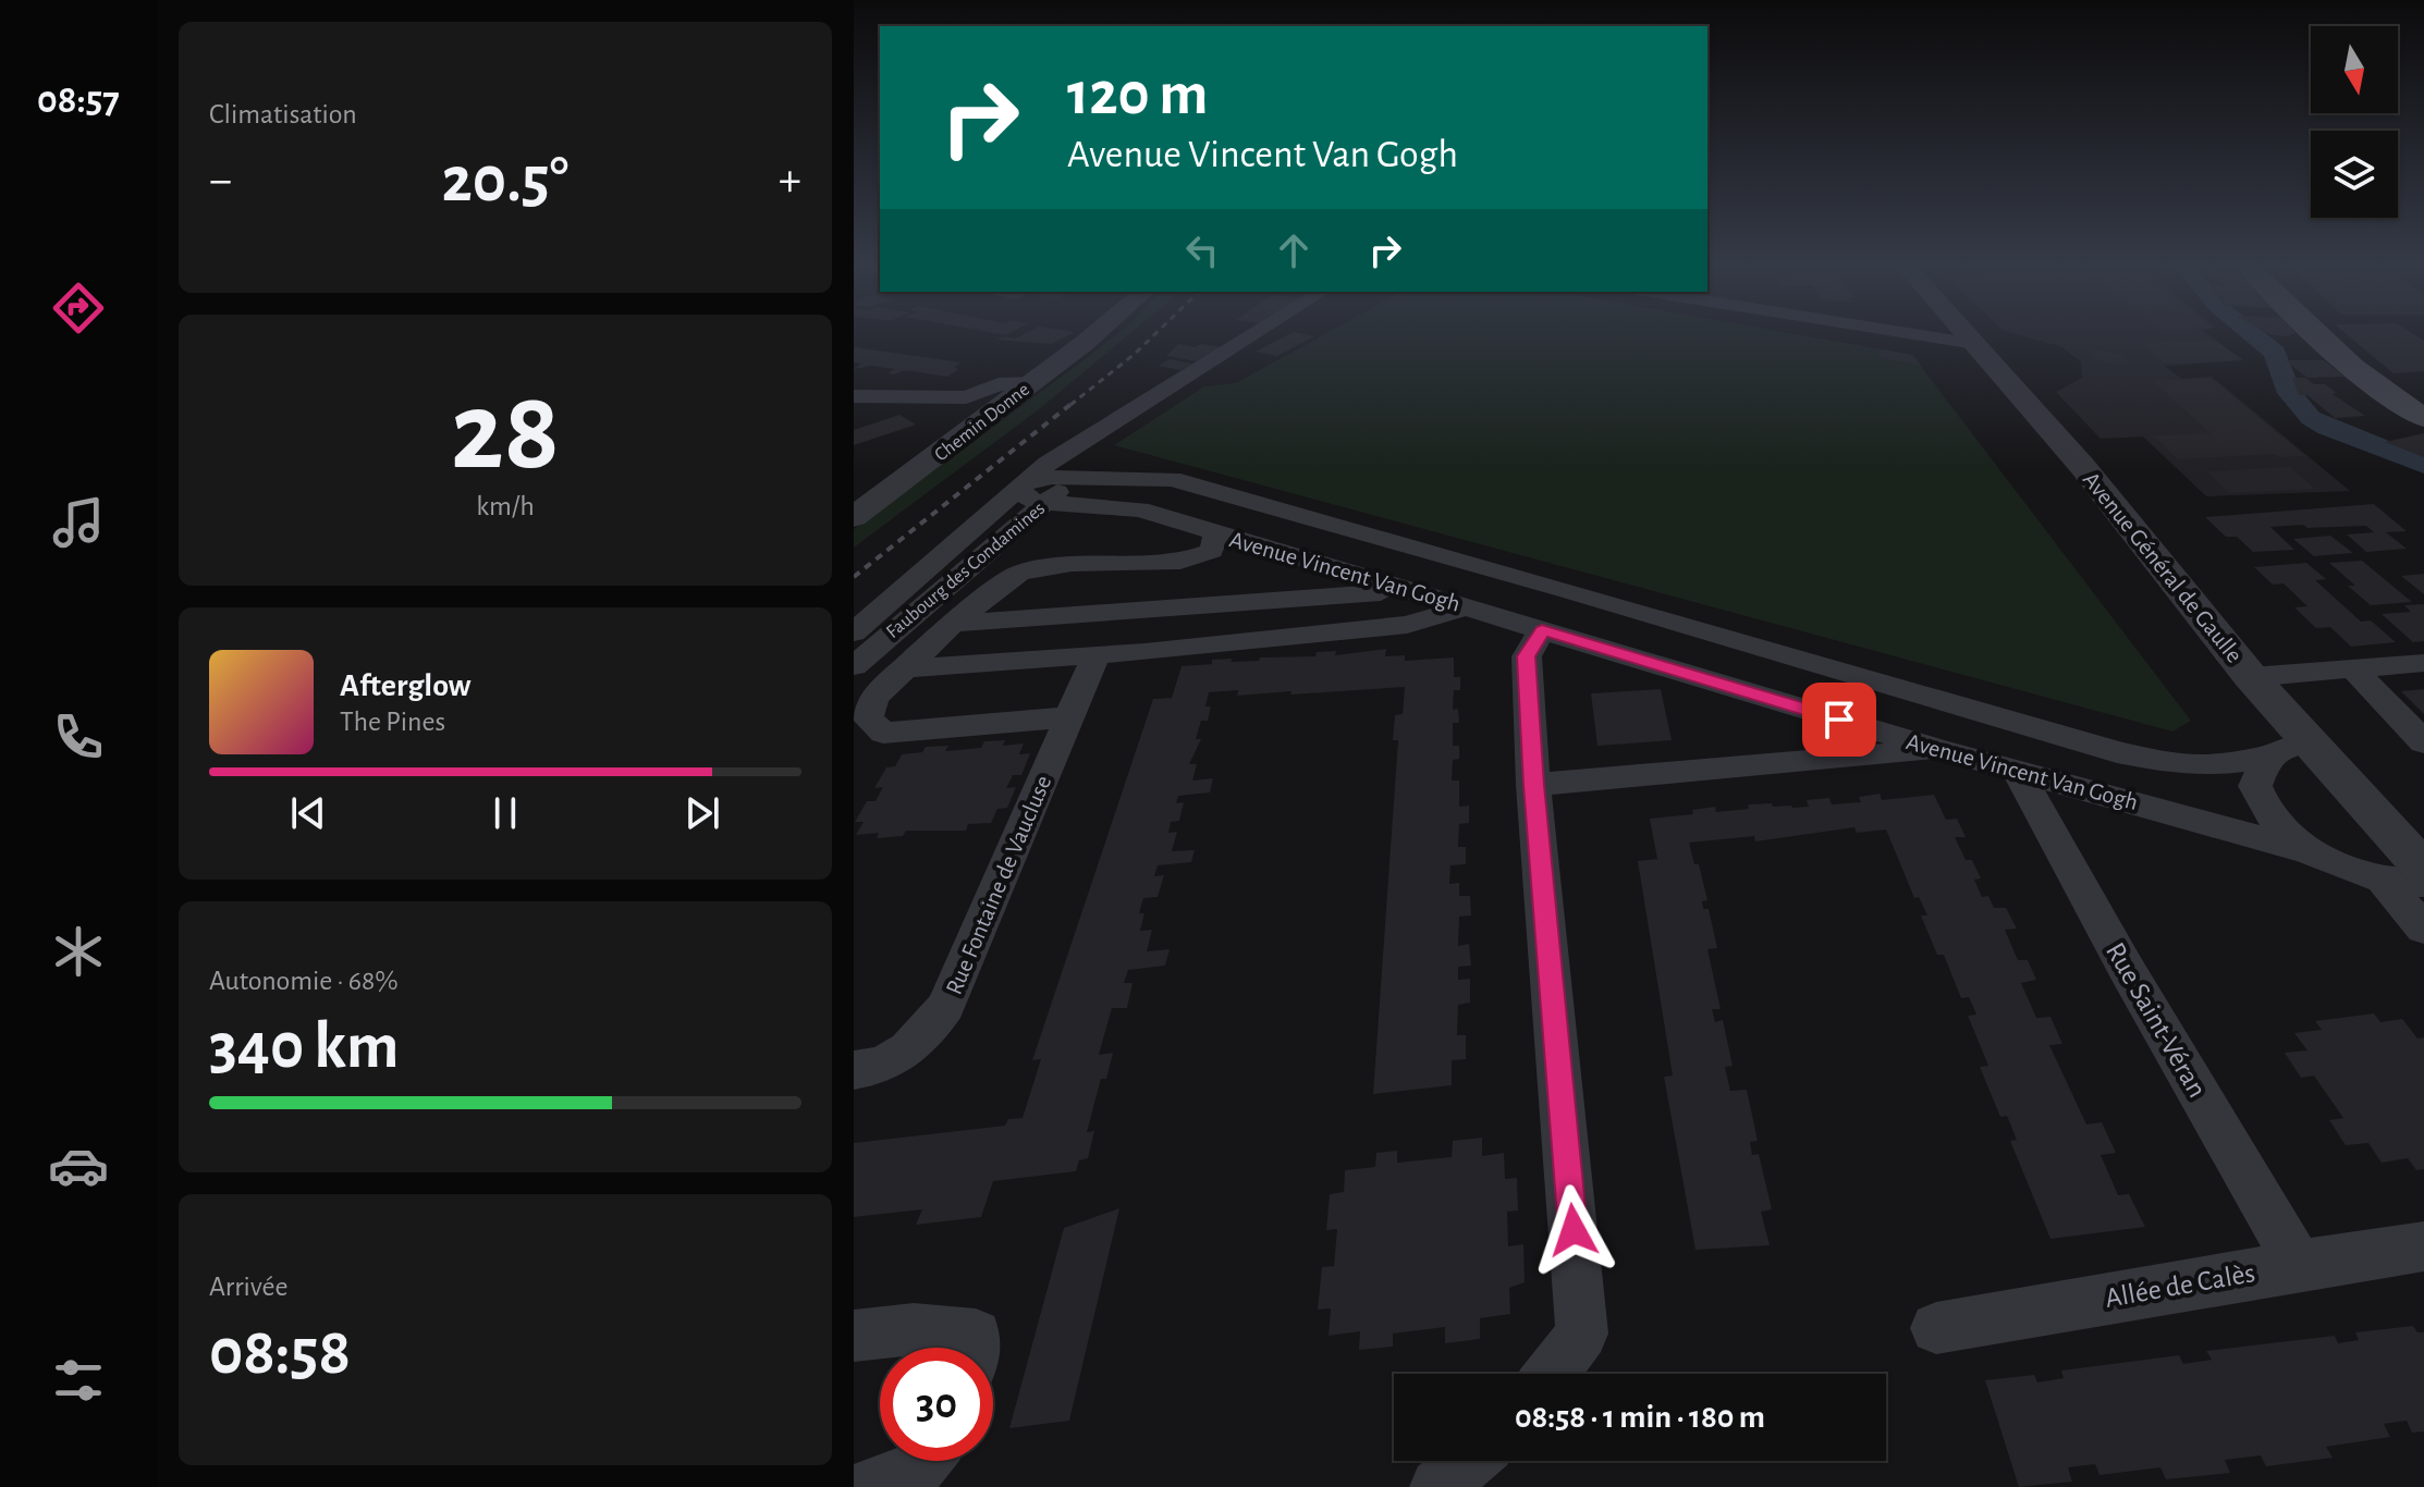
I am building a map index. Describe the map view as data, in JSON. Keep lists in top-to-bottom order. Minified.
{"streets":{"street":["Chemin Donne","Avenue Général de Gaulle","Faubourg des Condamines","Avenue Vincent Van Gogh","Rue Fontaine de Vaucluse","Rue Saint-Véran","Allée de Calès"]},"crossings":[["Avenue Général de Gaulle","Avenue Vincent Van Gogh"],["Faubourg des Condamines","Avenue Vincent Van Gogh"],["Avenue Vincent Van Gogh","Rue Saint-Véran"],["Rue Saint-Véran","Allée de Calès"]],"north":"bottom","page":{"tabs":"08:57","tile":["Climatisation",["28","km/h"],["Autonomie · 68%","340 km"],["Arrivée","08:58"]],"turn":["120 m","Avenue Vincent Van Gogh"],"heat":["−","20.5°","+"],"song":["Afterglow","The Pines"],"limit":"30","trip":"08:58 · 1 min · 180 m"}}
